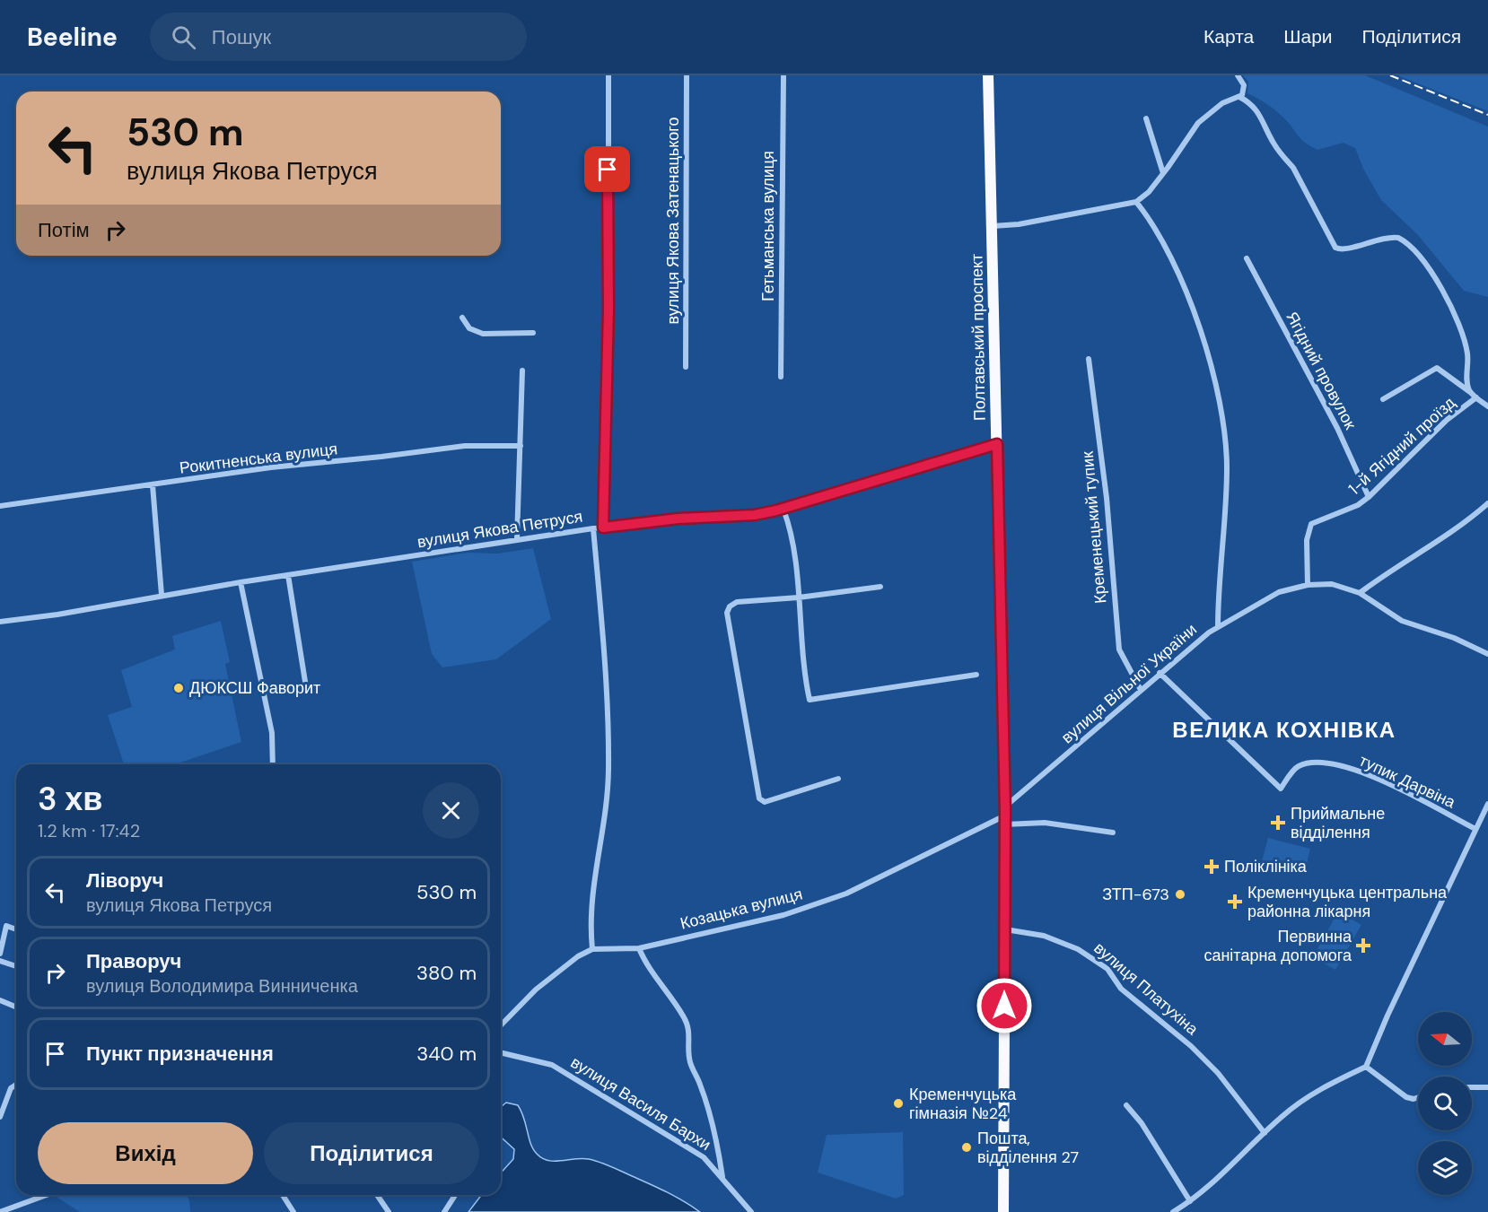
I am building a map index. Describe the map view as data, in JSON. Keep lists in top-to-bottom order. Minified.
{"streets":{"highway":["Полтавський проспект"],"street":["вулиця Якова Затенацького","Гетьманська вулиця","Ягідний провулок","1-й Ягідний проїзд","Рокитненська вулиця","Кременецький тупик","вулиця Якова Петруся","вулиця Вільної України","тупик Дарвіна","Козацька вулиця","вулиця Платухіна","вулиця Василя Бархи"]},"crossings":[["Полтавський проспект","вулиця Якова Петруся"],["Полтавський проспект","вулиця Вільної України"],["Полтавський проспект","Козацька вулиця"],["Полтавський проспект","вулиця Платухіна"],["Ягідний провулок","1-й Ягідний проїзд"],["1-й Ягідний проїзд","вулиця Вільної України"],["Кременецький тупик","вулиця Вільної України"],["вулиця Вільної України","тупик Дарвіна"],["вулиця Вільної України","Козацька вулиця"]],"districts":["ВЕЛИКА КОХНІВКА"],"places":{"other":["ДЮКСШ Фаворит","ЗТП-673","Кременчуцька гімназія №24","Пошта, відділення 27"],"health":["Приймальне відділення","Поліклініка","Кременчуцька центральна районна лікарня","Первинна санітарна допомога"]},"north":"left","page":{"header":"Beeline","search":"Пошук","nav":["Карта","Шари","Поділитися"],"turn":["530 m","вулиця Якова Петруся"],"then":"Потім","heading":["3 хв","1.2 km · 17:42"],"list":[{"name":"Ліворуч","note":"вулиця Якова Петруся","value":"530 m"},{"name":"Праворуч","note":"вулиця Володимира Винниченка","value":"380 m"},{"name":"Пункт призначення","value":"340 m"}],"buttons":["Вихід","Поділитися"]}}
